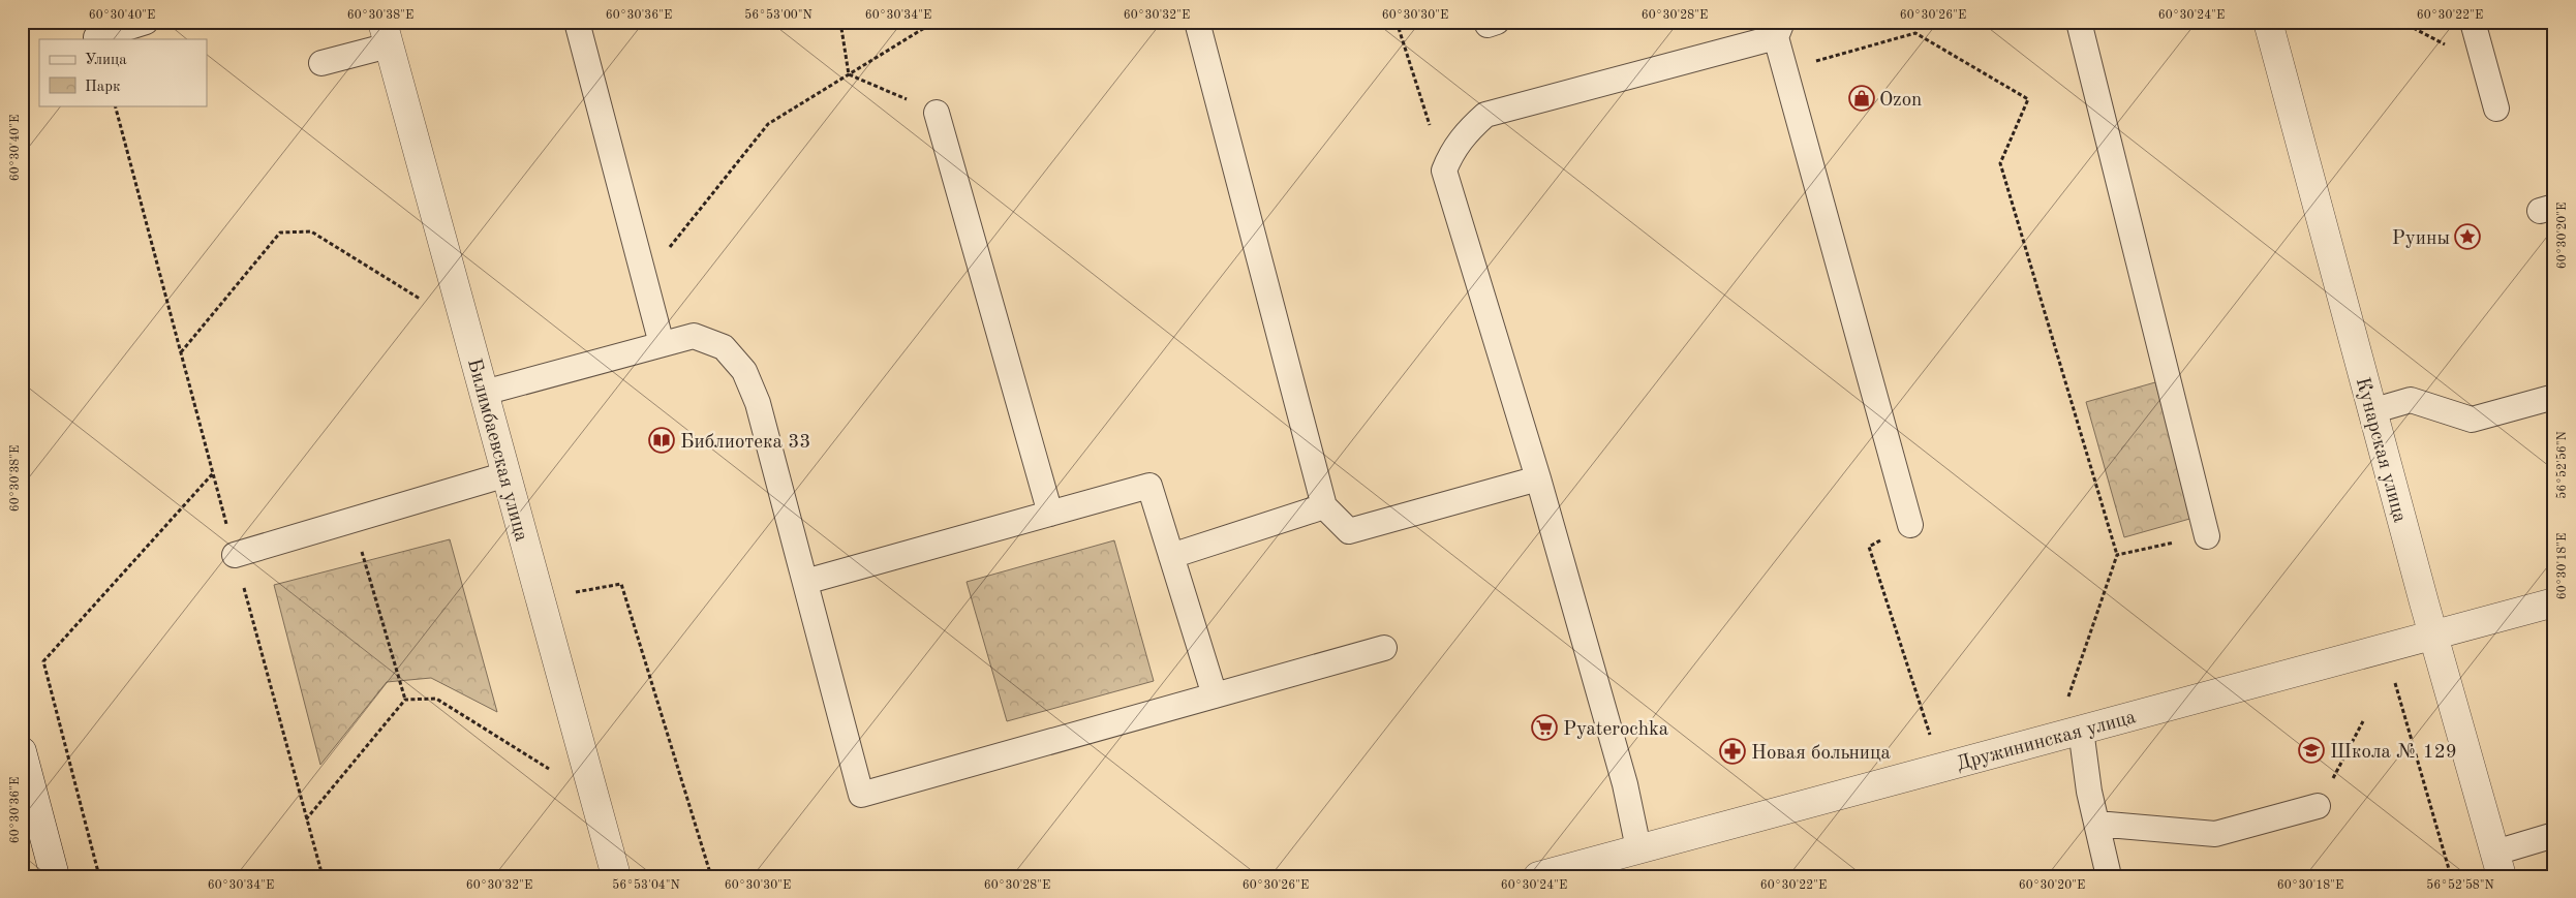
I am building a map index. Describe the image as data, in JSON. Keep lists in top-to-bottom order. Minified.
{"streets":{"street":["Билимбаевская улица","Кунарская улица","Дружининская улица"]},"crossings":[["Кунарская улица","Дружининская улица"]],"places":{"shop":["Ozon"],"place":["Руины"],"library":["Библиотека 33"],"supermarket":["Pyaterochka"],"school or university":["Школа № 129"],"pharmacy":["Новая больница"]},"legend":["Улица","Парк"],"coordinates":["60°30'40\"E","60°30'38\"E","60°30'36\"E","56°53'00\"N","60°30'34\"E","60°30'32\"E","60°30'30\"E","60°30'28\"E","60°30'26\"E","60°30'24\"E","60°30'22\"E","60°30'20\"E","56°52'56\"N","60°30'18\"E","56°53'04\"N","56°52'58\"N"]}
